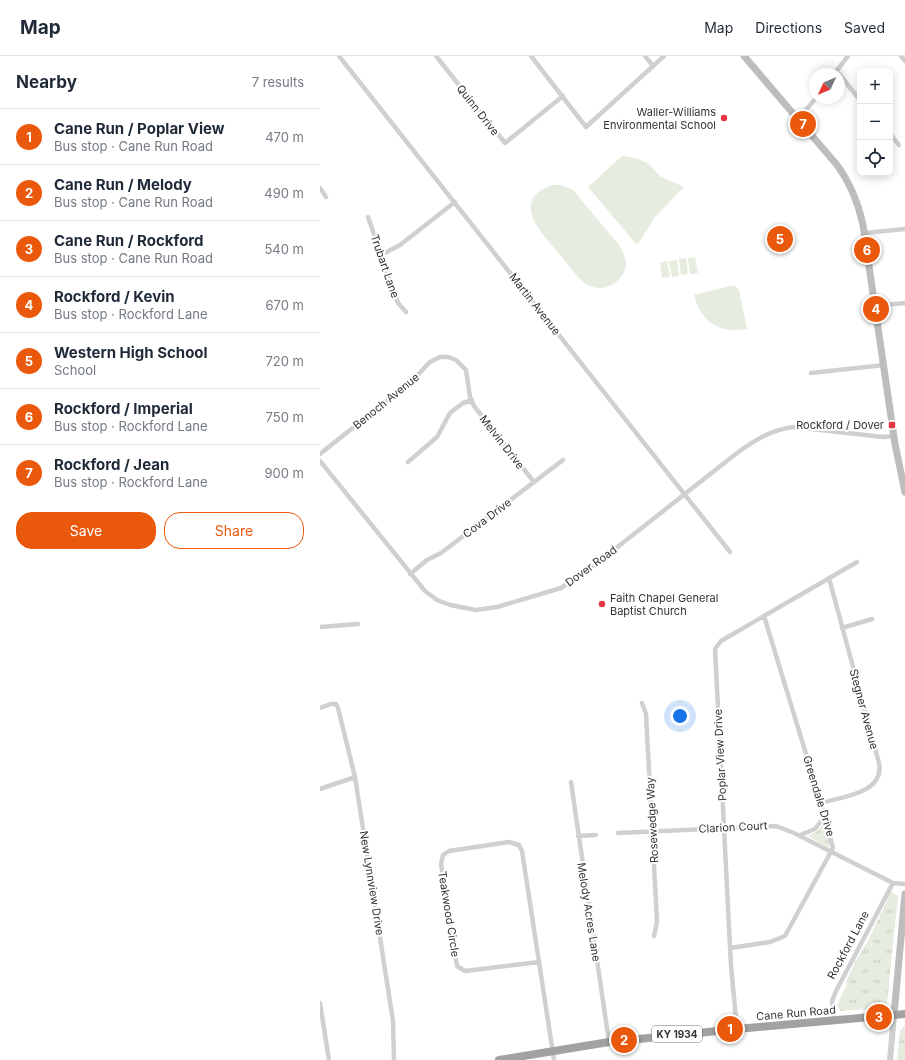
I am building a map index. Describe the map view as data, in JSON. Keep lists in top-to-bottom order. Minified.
{"streets":{"highway":["Cane Run Road","KY 1934"],"street":["Quinn Drive","Trubart Lane","Martin Avenue","Benoch Avenue","Melvin Drive","Cova Drive","Dover Road","Stegner Avenue","Poplar View Drive","Greendale Drive","Rosewedge Way","Clarion Court","New Lynnview Drive","Melody Acres Lane","Teakwood Circle","Rockford Lane"]},"crossings":[["Martin Avenue","Dover Road"],["Benoch Avenue","Melvin Drive"],["Melvin Drive","Cova Drive"],["Cova Drive","Dover Road"],["Stegner Avenue","Poplar View Drive"],["Stegner Avenue","Greendale Drive"],["Poplar View Drive","Greendale Drive"],["Poplar View Drive","Clarion Court"],["Poplar View Drive","Cane Run Road"],["Greendale Drive","Clarion Court"],["Rosewedge Way","Clarion Court"],["Clarion Court","Rockford Lane"],["Melody Acres Lane","Cane Run Road"],["Teakwood Circle","Cane Run Road"],["Rockford Lane","Cane Run Road"]],"places":{"other":["Waller-Williams Environmental School","Faith Chapel General Baptist Church"],"transit":["Rockford / Dover"]},"north":"bottom left","page":{"header":"Map","nav":["Map","Directions","Saved"],"heading":["Nearby","7 results"],"map_buttons":["+","−"],"list":[{"mark":"1","name":"Cane Run / Poplar View","note":"Bus stop · Cane Run Road","value":"470 m"},{"mark":"2","name":"Cane Run / Melody","note":"Bus stop · Cane Run Road","value":"490 m"},{"mark":"3","name":"Cane Run / Rockford","note":"Bus stop · Cane Run Road","value":"540 m"},{"mark":"4","name":"Rockford / Kevin","note":"Bus stop · Rockford Lane","value":"670 m"},{"mark":"5","name":"Western High School","note":"School","value":"720 m"},{"mark":"6","name":"Rockford / Imperial","note":"Bus stop · Rockford Lane","value":"750 m"},{"mark":"7","name":"Rockford / Jean","note":"Bus stop · Rockford Lane","value":"900 m"}],"pins":["7","5","6","4","3","1","2"],"buttons":["Save","Share"]}}
